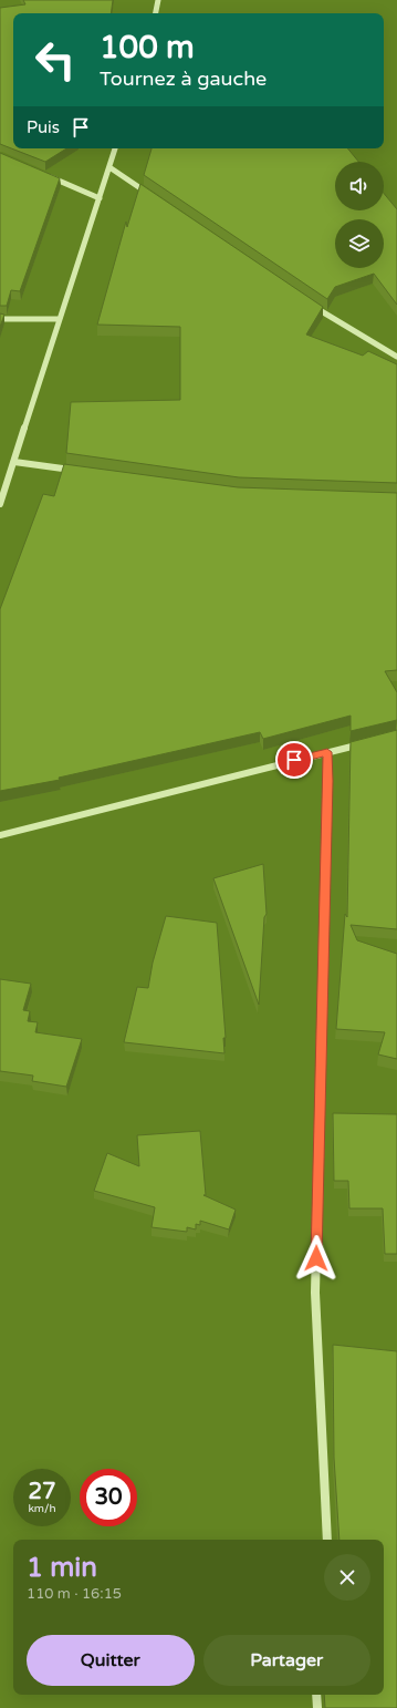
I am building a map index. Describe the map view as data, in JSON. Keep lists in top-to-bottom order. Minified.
{"page":{"turn":["100 m","Tournez à gauche"],"then":"Puis","speed":"27 km/h","limit":"30","heading":["1 min","110 m · 16:15"],"buttons":["Quitter","Partager"]}}
